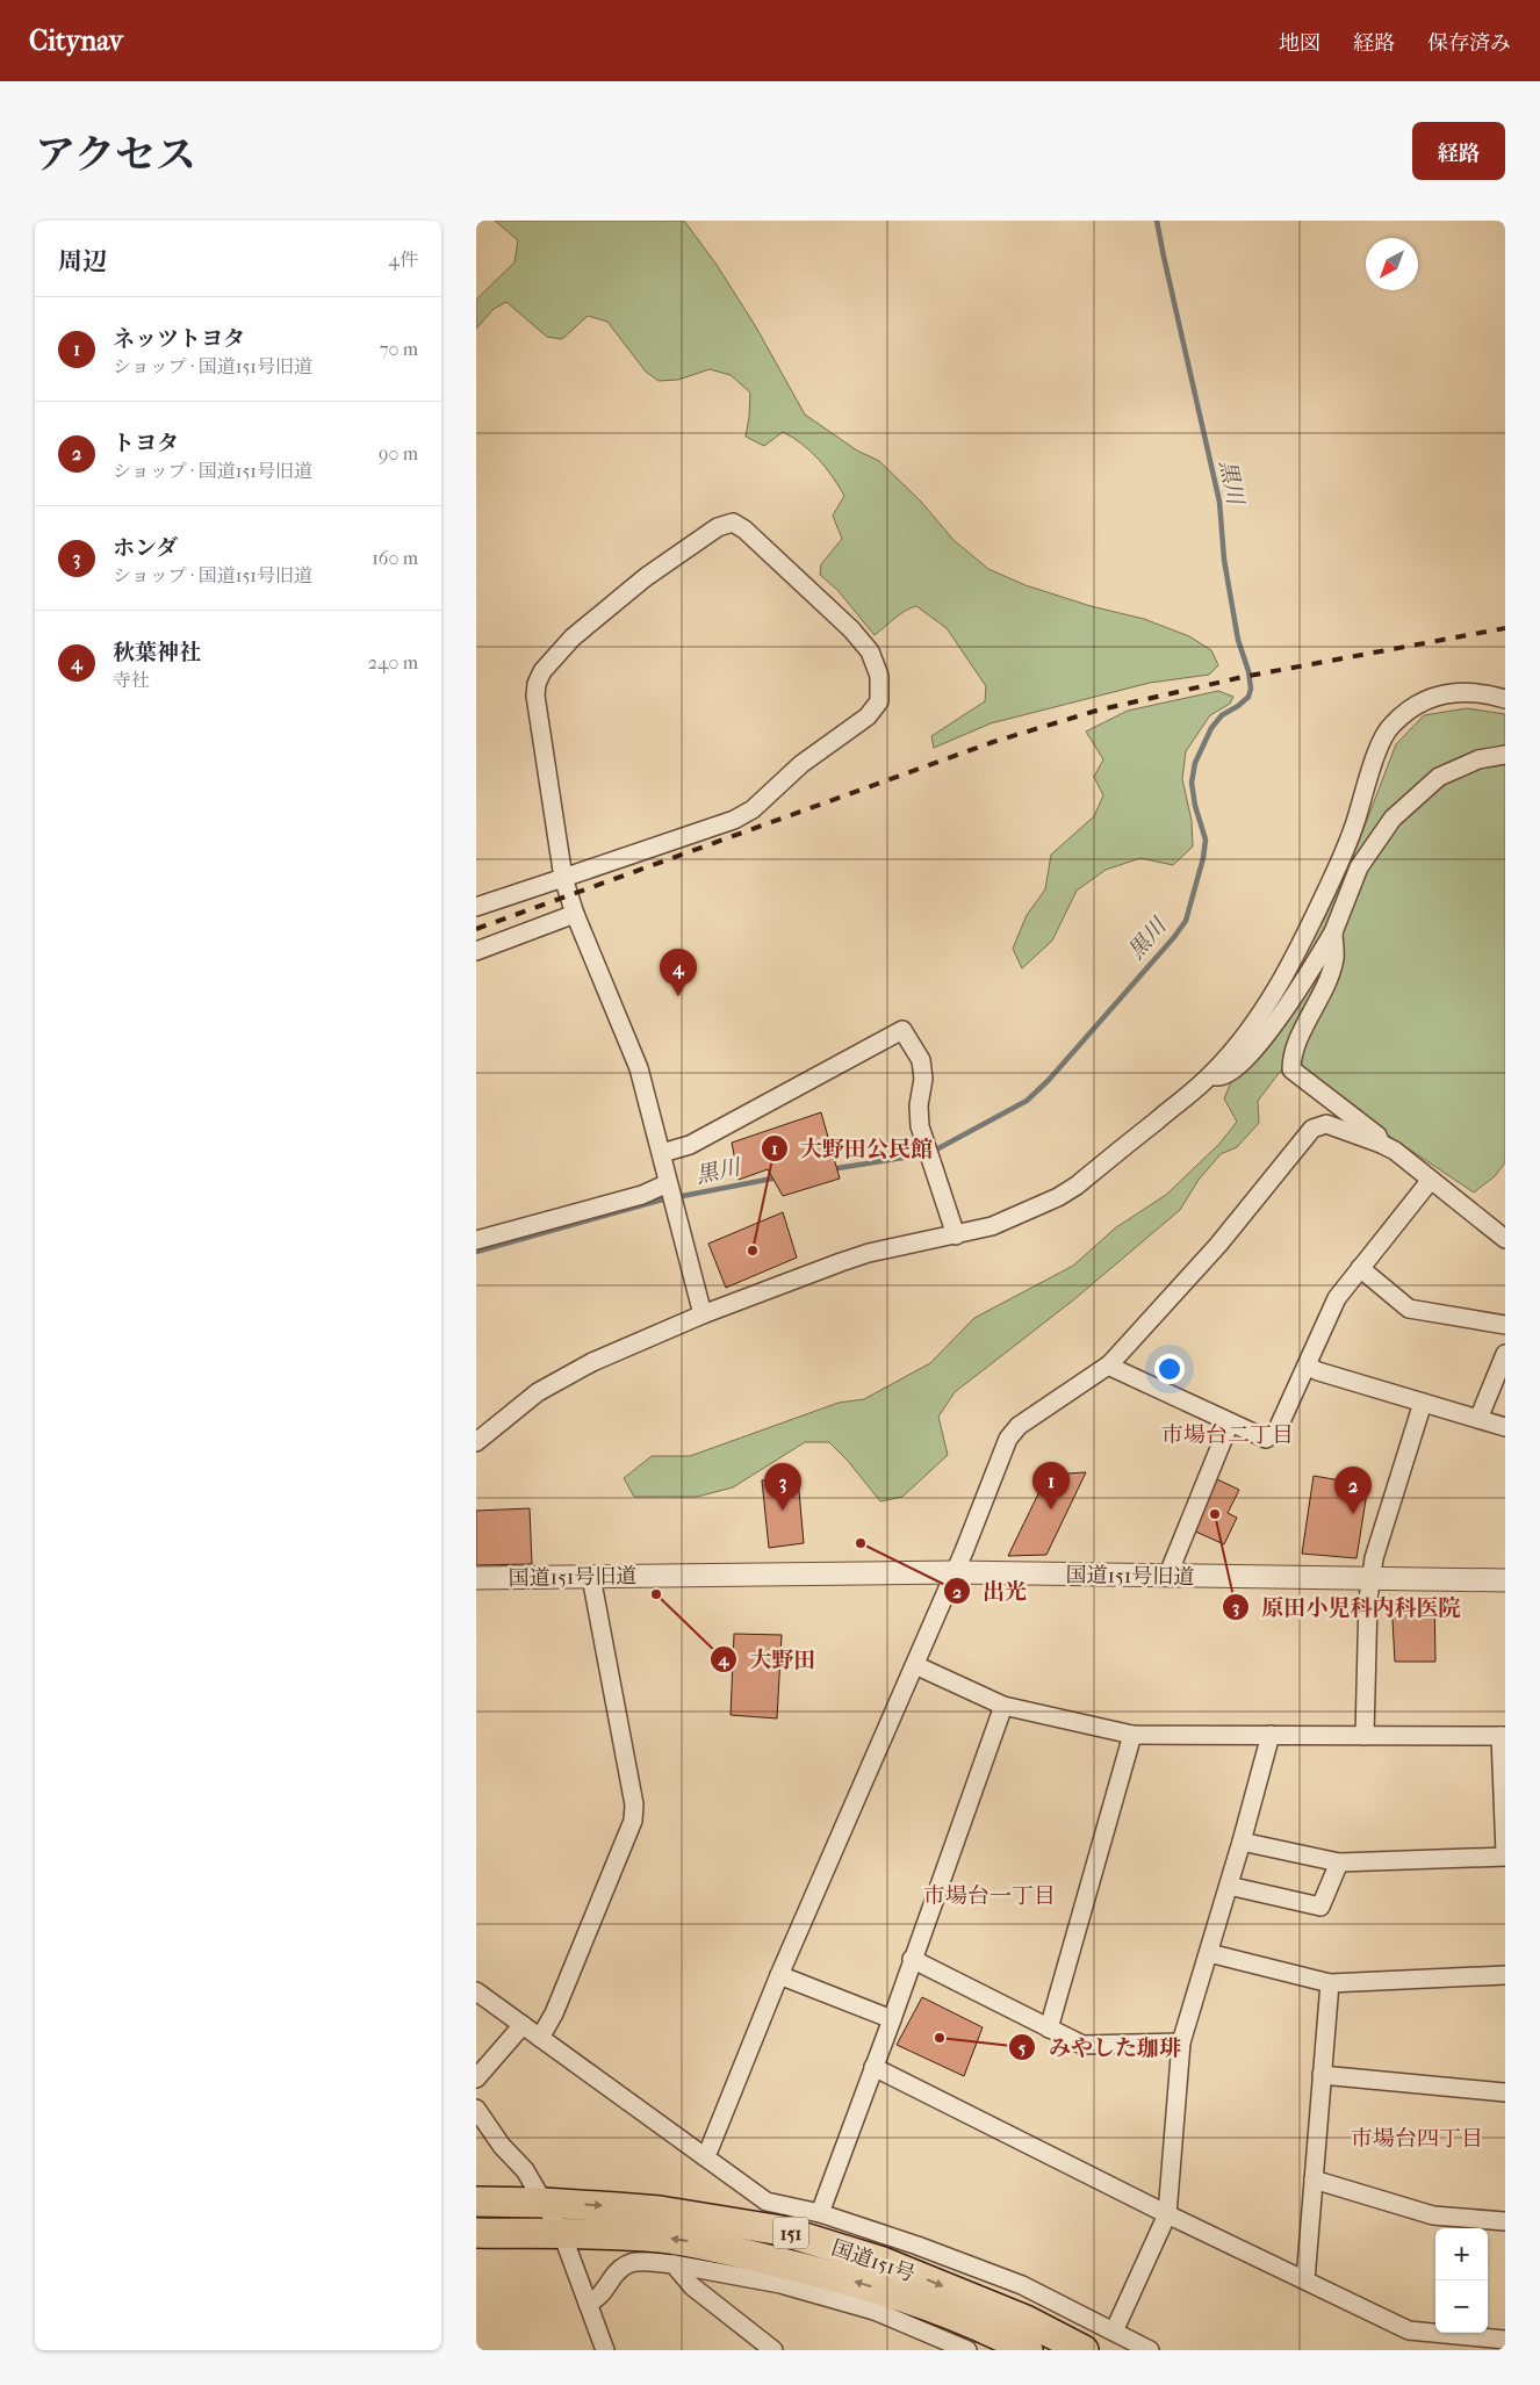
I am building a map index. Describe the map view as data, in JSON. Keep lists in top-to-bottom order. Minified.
{"streets":{"highway":["151","国道151号"],"street":["国道151号旧道"]},"districts":["市場台二丁目","市場台一丁目","市場台四丁目"],"water":["黒川"],"places":["大野田公民館","原田小児科内科医院","出光","大野田","みやした珈琲"],"north":"bottom left","page":{"header":"Citynav","nav":["地図","経路","保存済み"],"title":"アクセス","buttons":"経路","heading":["周辺","4件"],"list":[{"mark":"1","name":"ネッツトヨタ","note":"ショップ · 国道151号旧道","value":"70 m"},{"mark":"2","name":"トヨタ","note":"ショップ · 国道151号旧道","value":"90 m"},{"mark":"3","name":"ホンダ","note":"ショップ · 国道151号旧道","value":"160 m"},{"mark":"4","name":"秋葉神社","note":"寺社","value":"240 m"}],"pins":["4","1","3","2"],"map_buttons":["+","−"]}}
